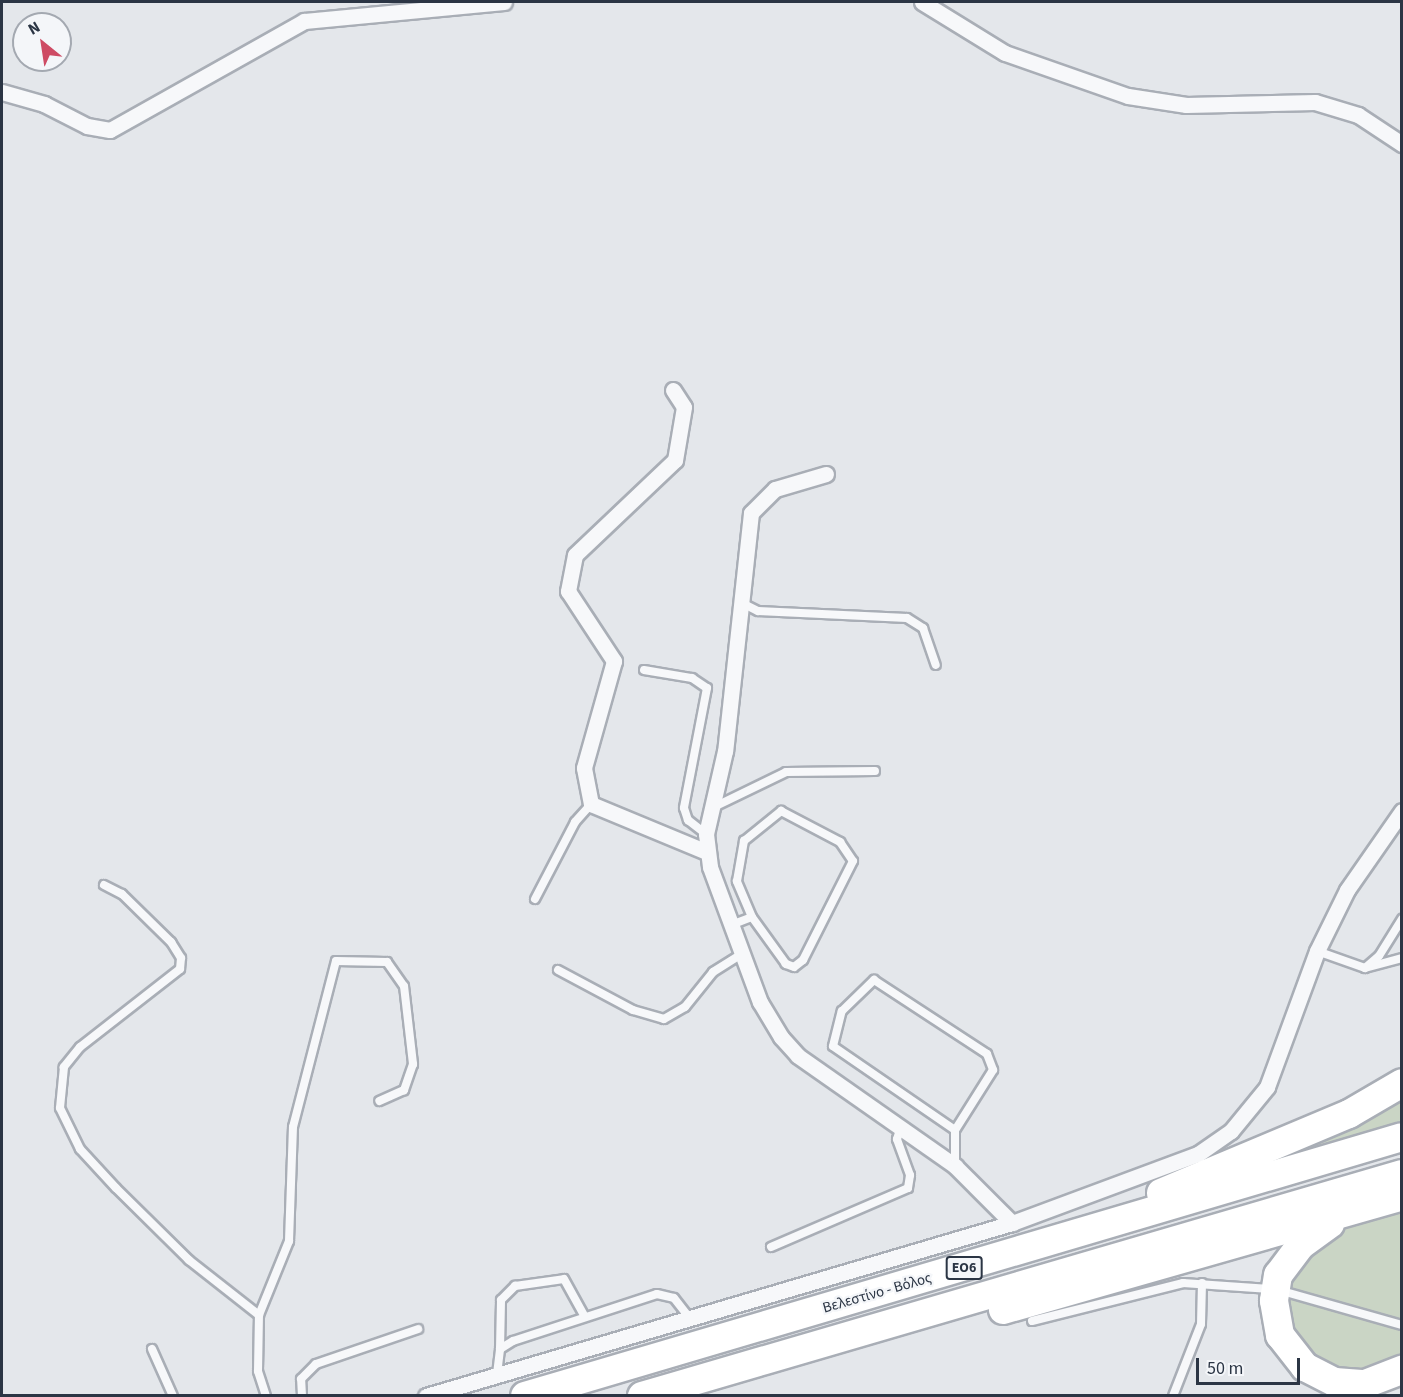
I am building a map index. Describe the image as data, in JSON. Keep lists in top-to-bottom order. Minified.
{"streets":{"highway":["ΕΟ6","Βελεστίνο - Βόλος"]},"scale_bar":"50 m","north":"top left"}
